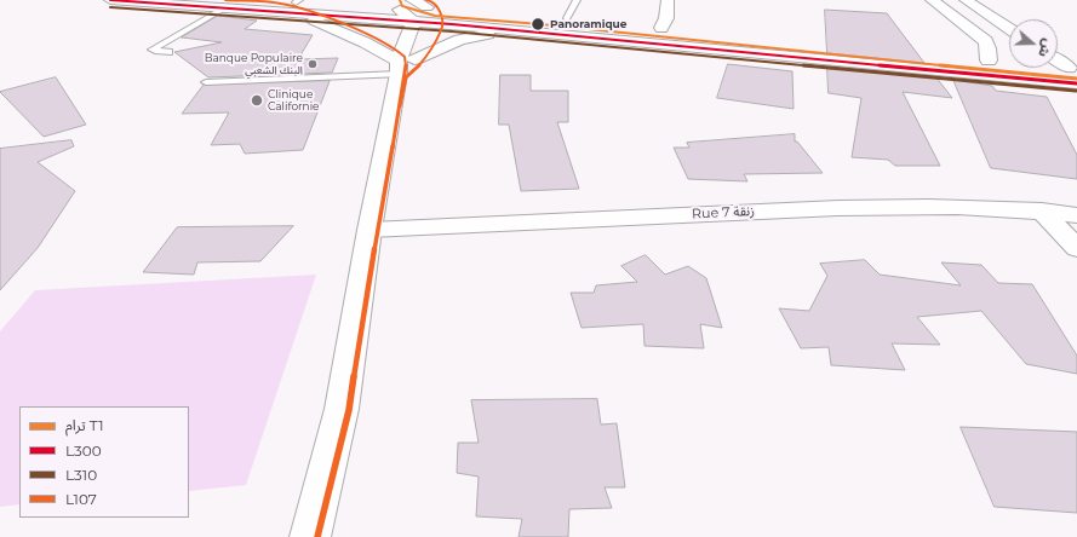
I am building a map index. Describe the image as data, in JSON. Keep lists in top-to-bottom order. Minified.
{"streets":{"main road":["Rue 7 زنقة"]},"places":["Panoramique","Banque Populaire البنك الشعبي","Clinique Californie"],"lines":["tram line T1","transit line L300","transit line L107","transit line L310"],"legend":["ترام T1","L300","L310","L107"],"north":"right"}
